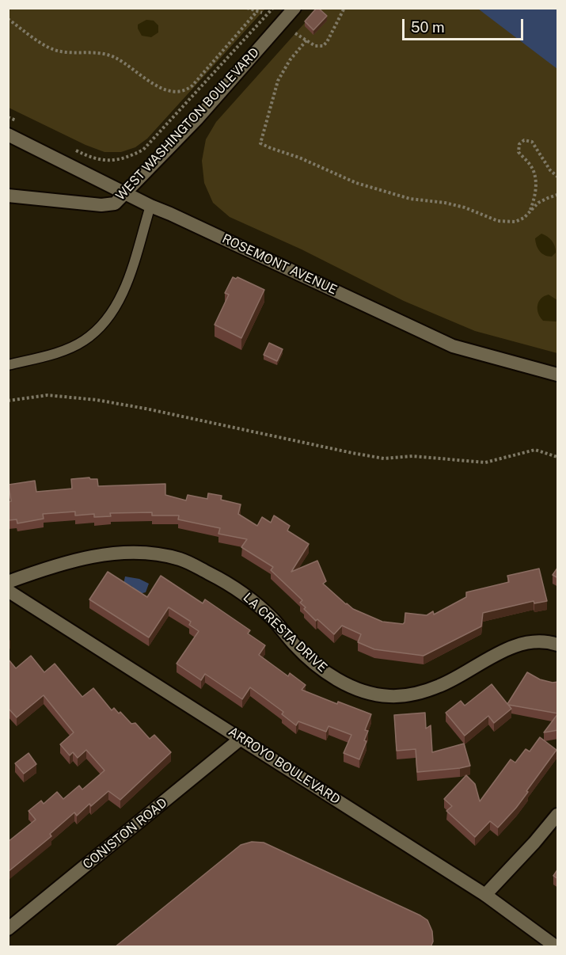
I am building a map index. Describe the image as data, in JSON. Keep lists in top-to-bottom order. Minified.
{"streets":{"street":["WEST WASHINGTON BOULEVARD","ROSEMONT AVENUE","LA CRESTA DRIVE","ARROYO BOULEVARD","CONISTON ROAD"]},"crossings":[["WEST WASHINGTON BOULEVARD","ROSEMONT AVENUE"],["ARROYO BOULEVARD","CONISTON ROAD"]],"scale_bar":"50 m"}
